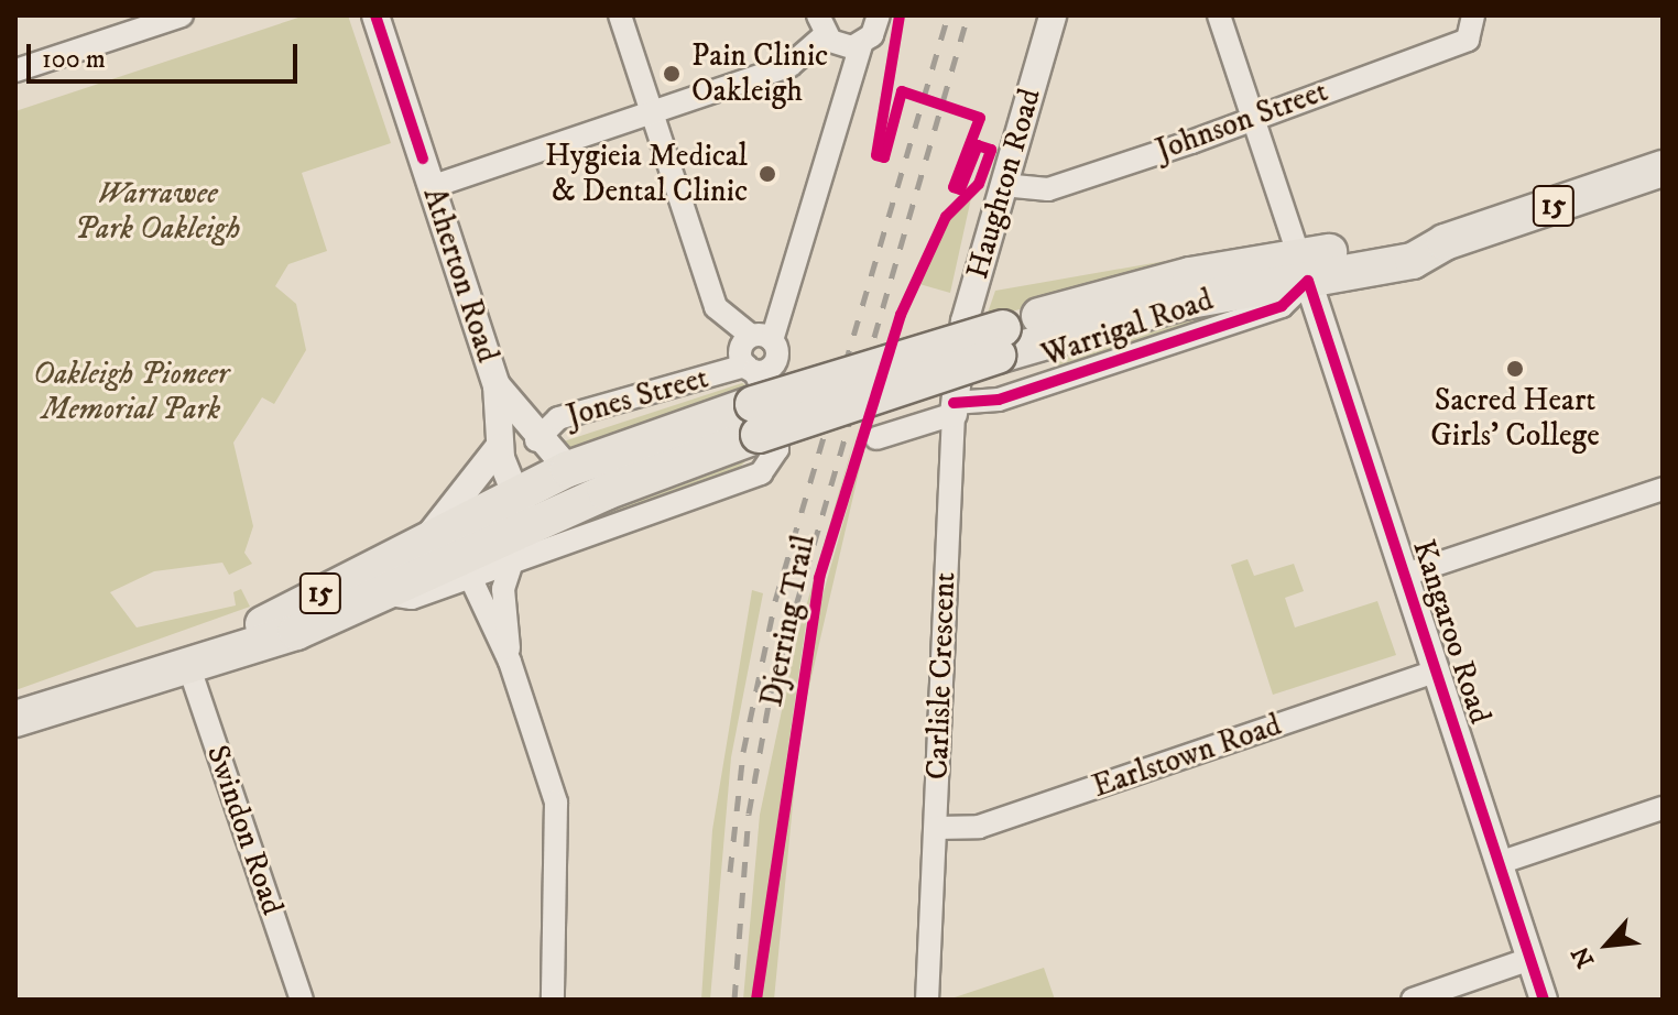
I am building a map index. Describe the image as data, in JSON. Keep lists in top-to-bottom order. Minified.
{"streets":{"highway":["15","Warrigal Road"],"street":["Johnson Street","Haughton Road","Atherton Road","Jones Street","Kangaroo Road","Carlisle Crescent","Earlstown Road","Swindon Road"],"cycle path":["Djerring Trail"]},"crossings":[["Johnson Street","Haughton Road"],["Haughton Road","Carlisle Crescent"],["Atherton Road","Warrigal Road"],["Atherton Road","Jones Street"],["Warrigal Road","Jones Street"],["Warrigal Road","Kangaroo Road"],["Warrigal Road","Carlisle Crescent"],["Warrigal Road","Swindon Road"],["Kangaroo Road","Earlstown Road"],["Carlisle Crescent","Earlstown Road"]],"parks":["Warrawee Park Oakleigh","Oakleigh Pioneer Memorial Park"],"places":["Pain Clinic Oakleigh","Hygieia Medical & Dental Clinic","Sacred Heart Girls' College"],"scale_bar":"100 m","north":"bottom left"}
